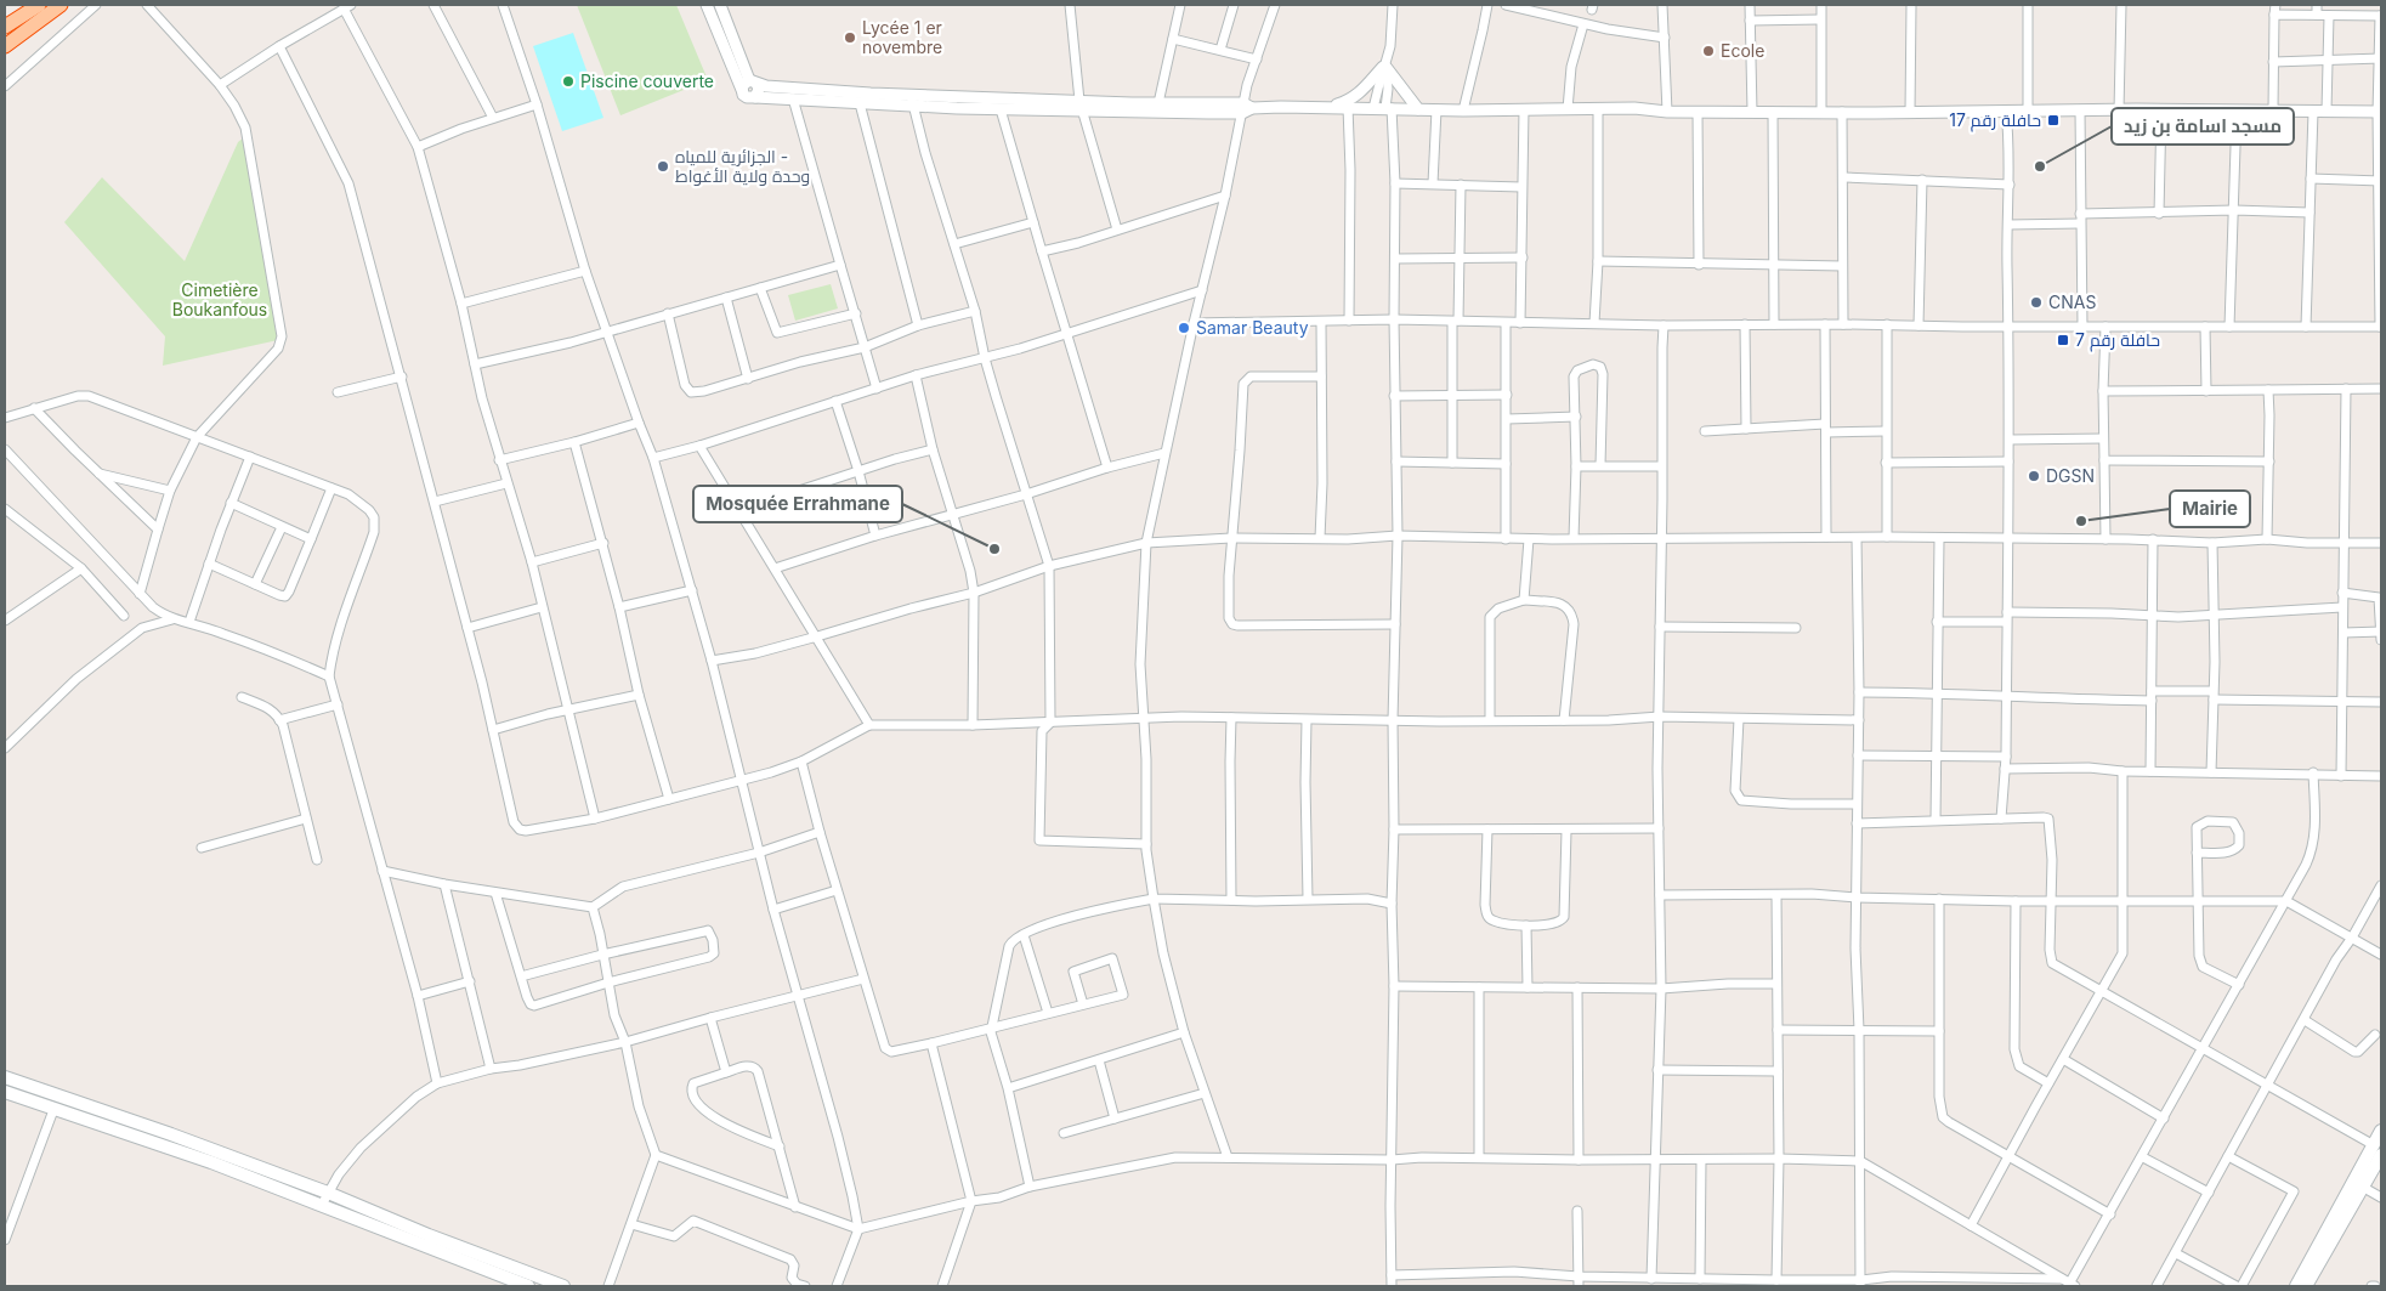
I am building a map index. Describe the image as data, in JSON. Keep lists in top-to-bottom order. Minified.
{"parks":["Cimetière Boukanfous"],"places":{"other":["Lycée 1 er novembre","Ecole","Piscine couverte","الجزائرية للمياه - وحدة ولاية الأغواط","مسجد اسامة بن زيد","CNAS","Samar Beauty","DGSN","Mairie","Mosquée Errahmane"],"transit":["حافلة رقم 17","حافلة رقم 7"]}}
